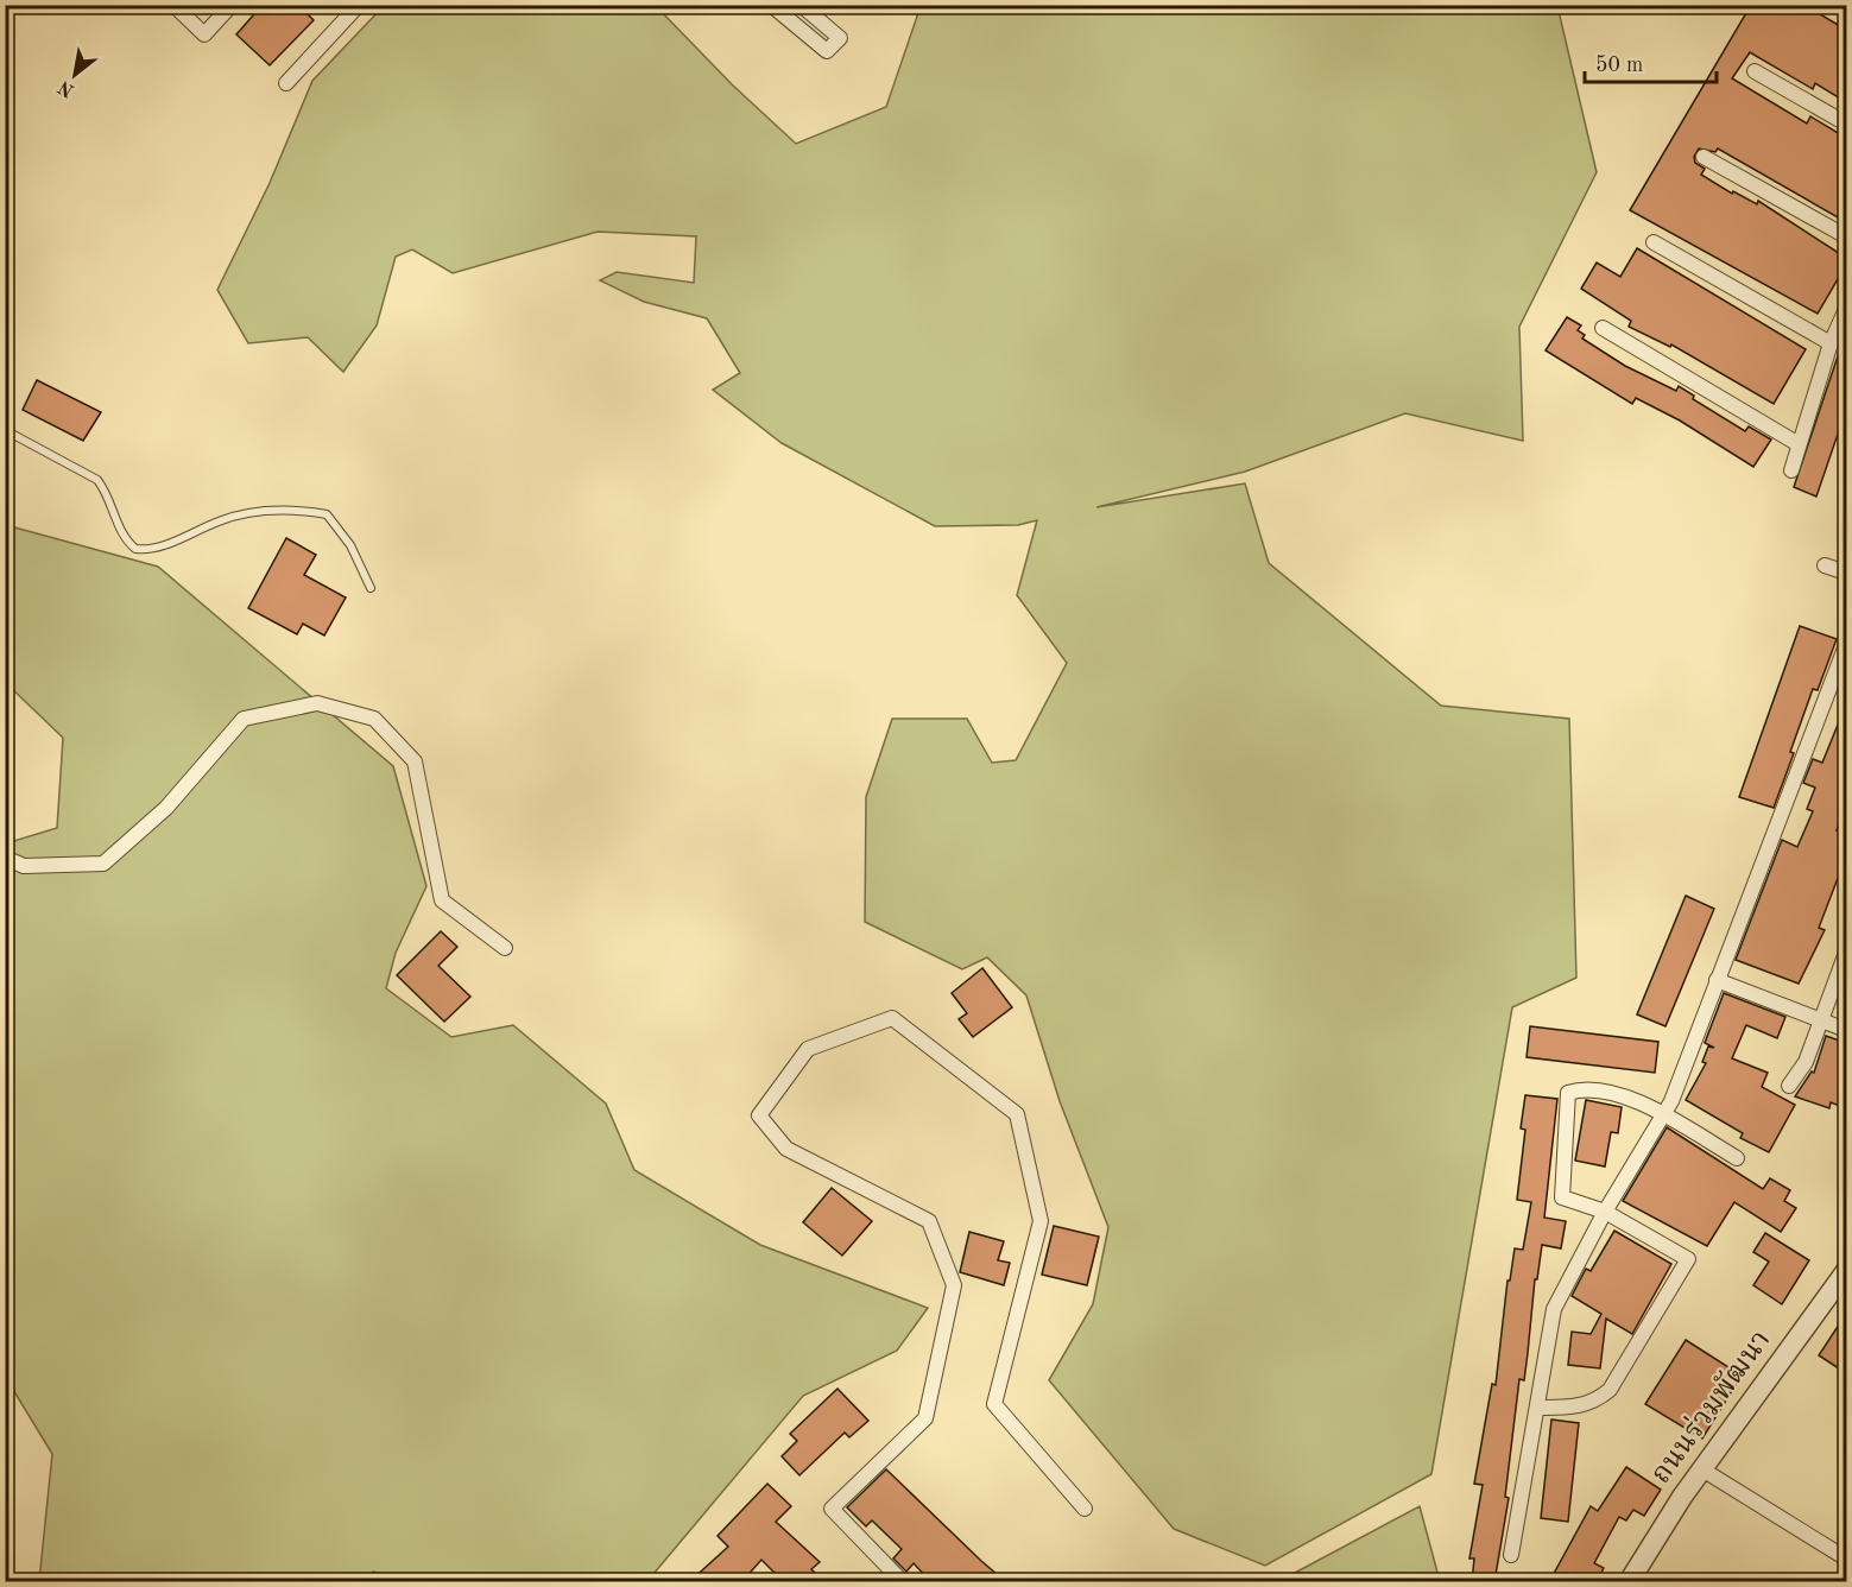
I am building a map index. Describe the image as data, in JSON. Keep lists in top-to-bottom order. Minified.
{"streets":{"street":["ถนนร่วมพัฒนา"]},"scale_bar":"50 m","north":"bottom left"}
